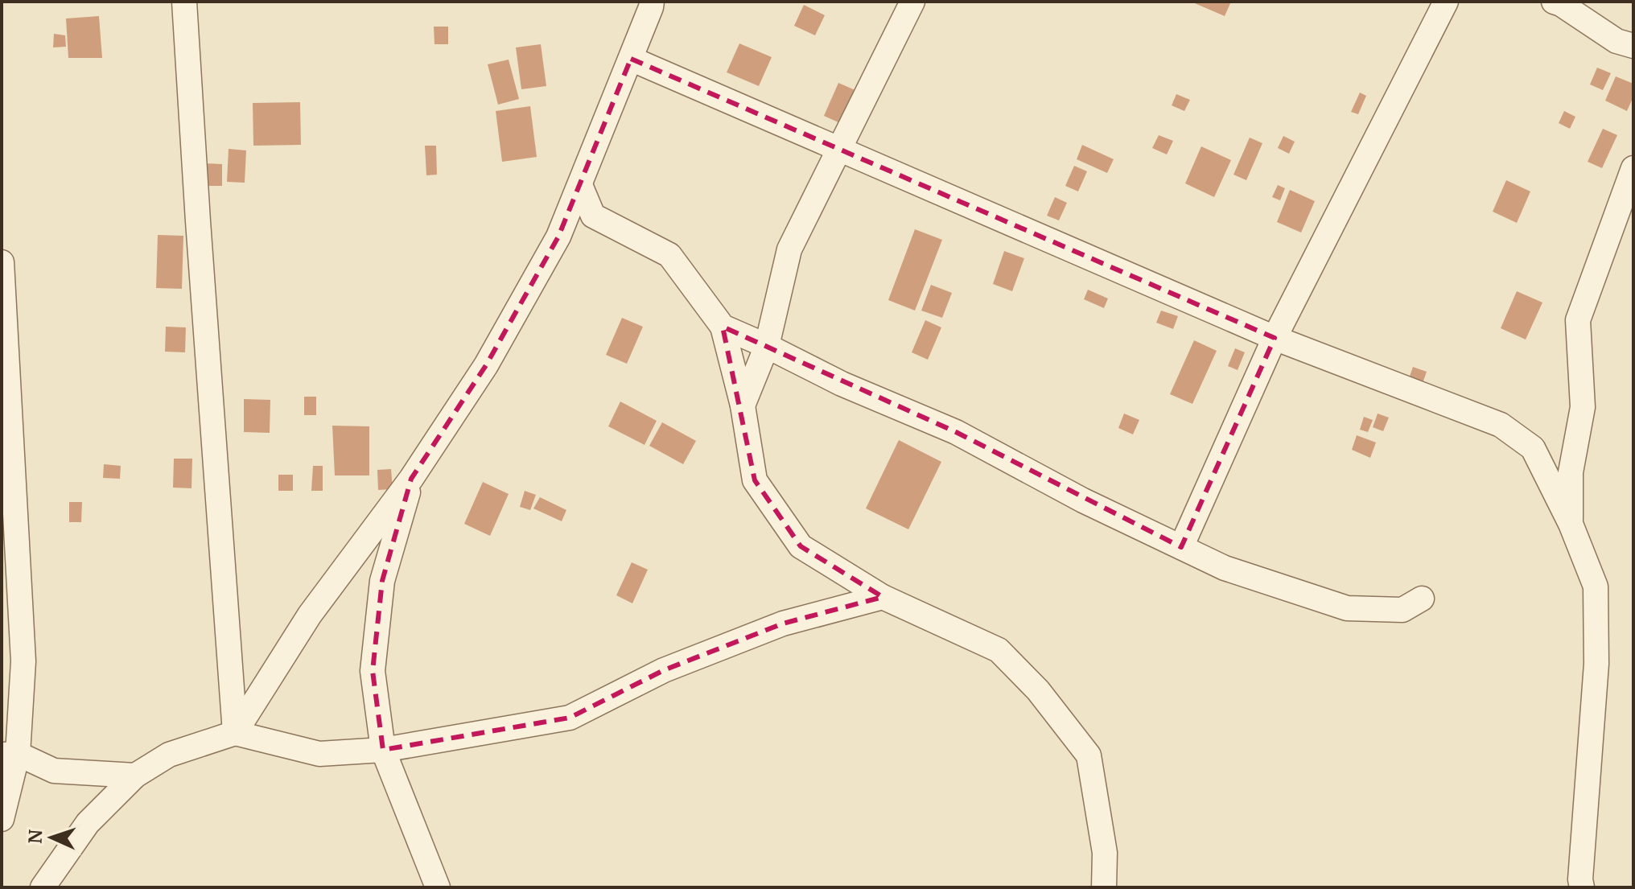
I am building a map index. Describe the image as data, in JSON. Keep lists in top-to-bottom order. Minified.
{"north":"left"}
